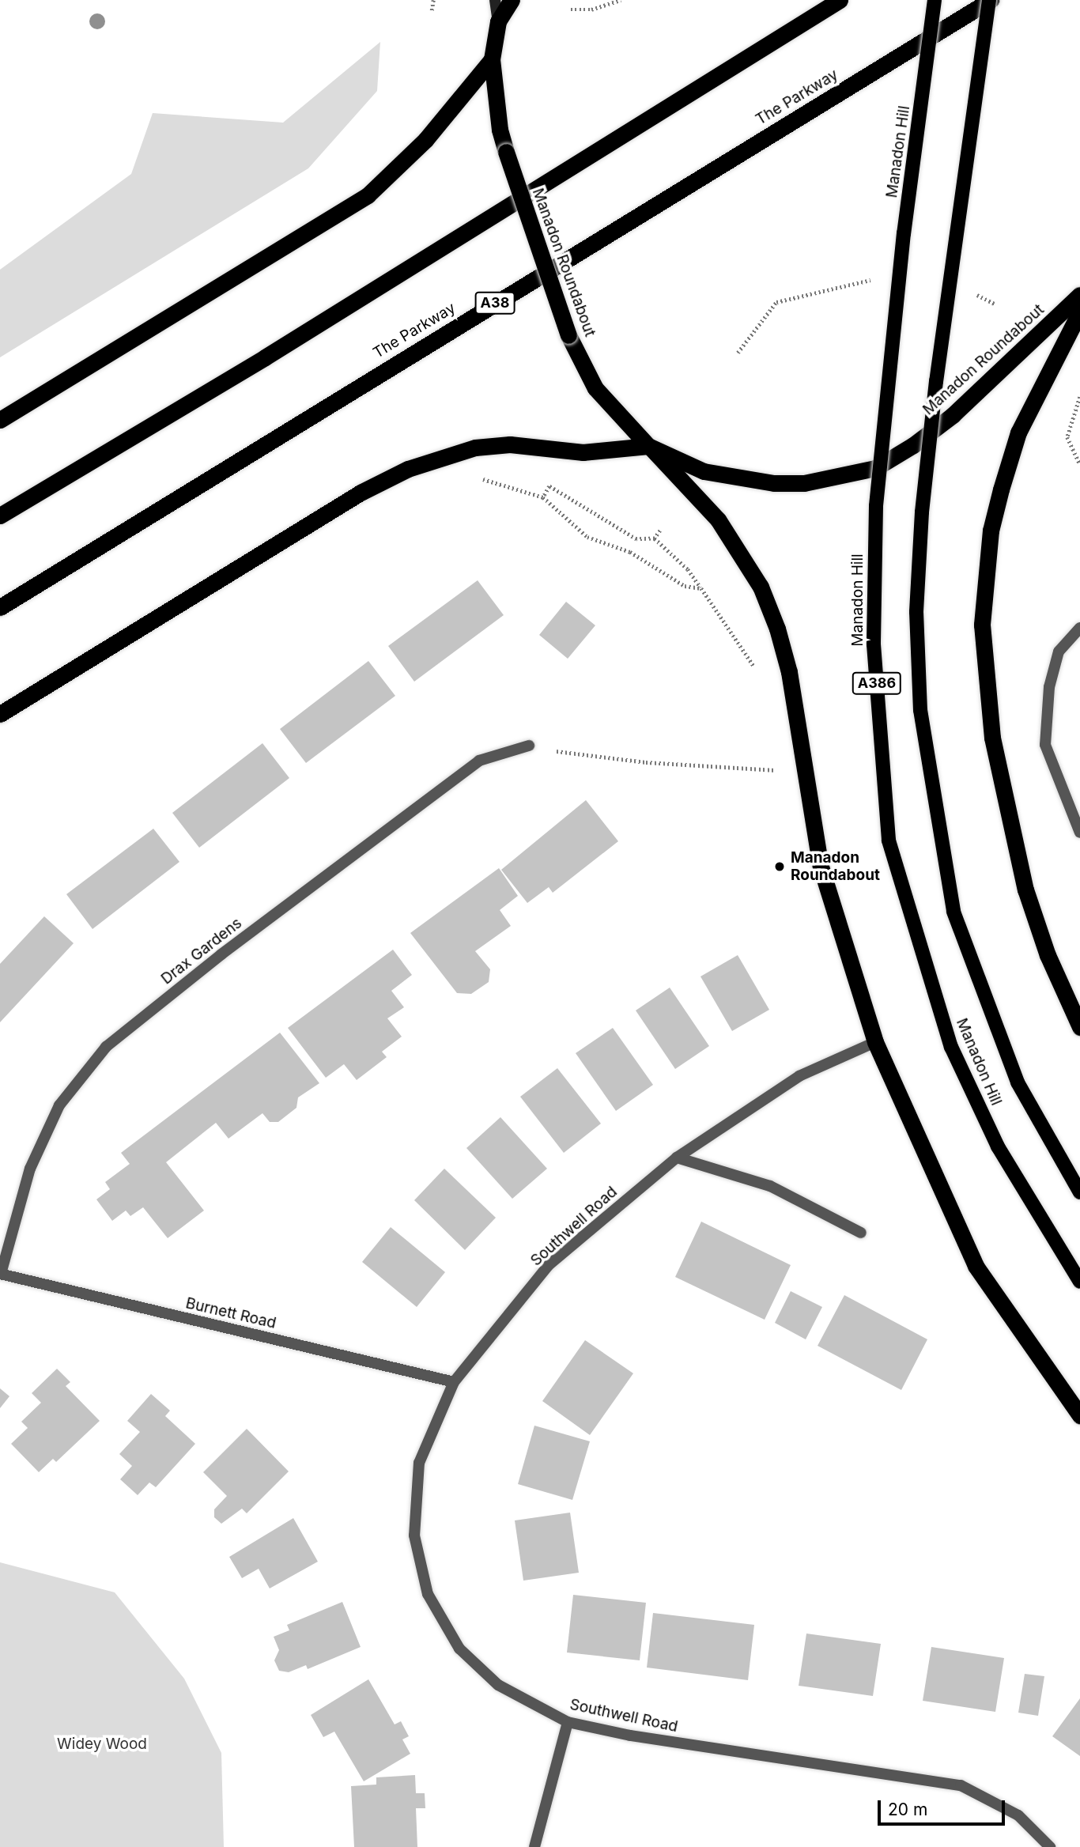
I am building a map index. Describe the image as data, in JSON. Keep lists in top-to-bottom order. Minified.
{"streets":{"highway":["The Parkway","Manadon Roundabout","A38"],"main road":["Manadon Hill","A386"],"street":["Drax Gardens","Southwell Road","Burnett Road"]},"crossings":[["The Parkway","Manadon Hill"],["Drax Gardens","Burnett Road"],["Southwell Road","Burnett Road"]],"parks":["Widey Wood"],"places":["Manadon Roundabout"],"scale_bar":"20 m"}
